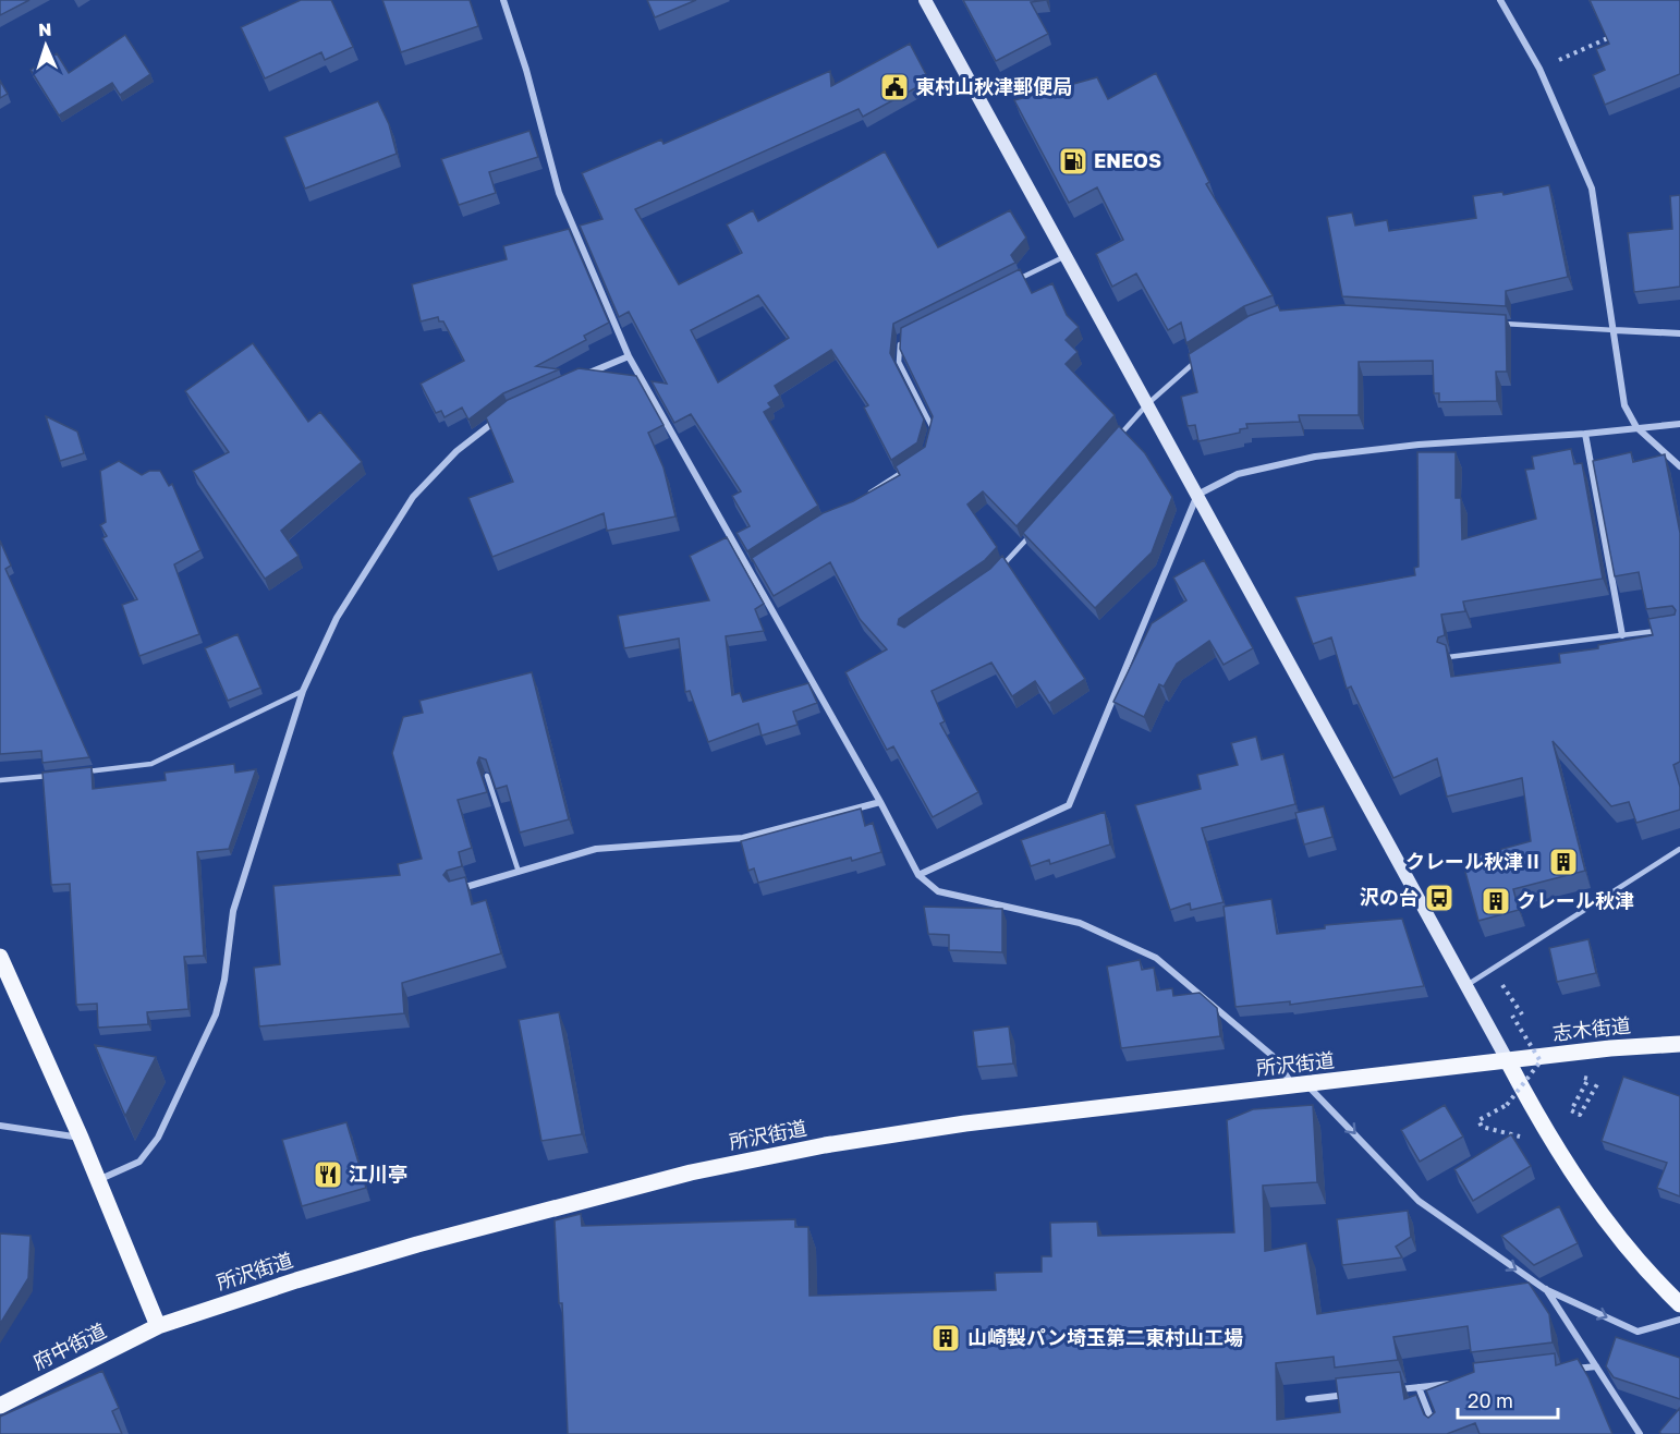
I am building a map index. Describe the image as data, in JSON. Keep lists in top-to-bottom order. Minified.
{"streets":{"main road":["志木街道","所沢街道","府中街道"]},"crossings":[["志木街道","所沢街道"],["所沢街道","府中街道"]],"places":{"public building":["東村山秋津郵便局"],"fuel station":["ENEOS"],"building":["クレール秋津Ⅱ","クレール秋津","山崎製パン埼玉第二東村山工場"],"bus stop":["沢の台"],"restaurant":["江川亭"]},"scale_bar":"20 m","north":"top"}
